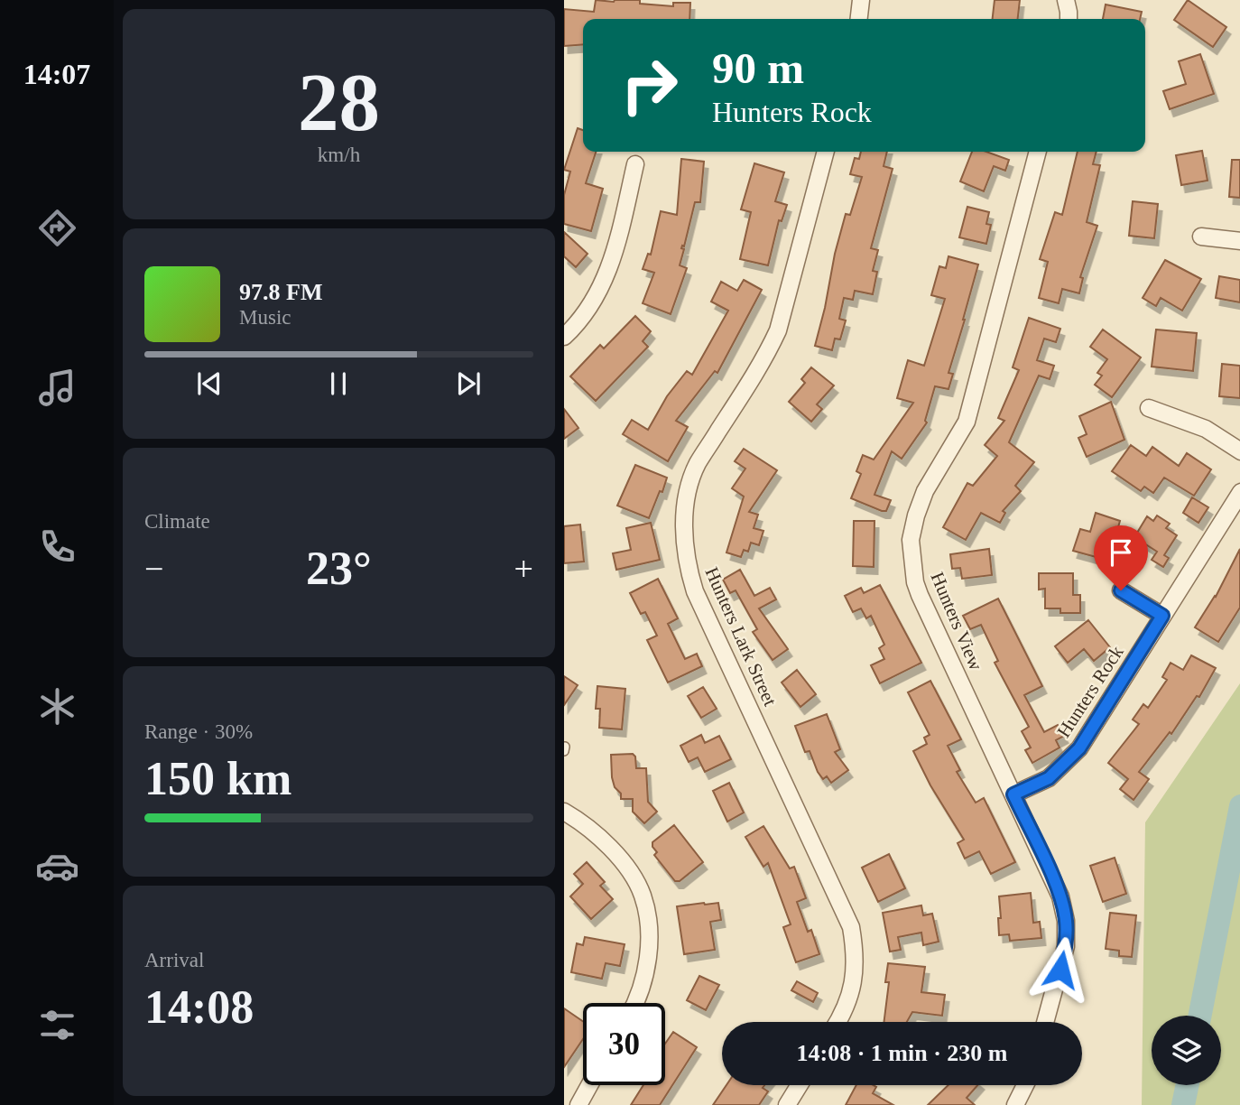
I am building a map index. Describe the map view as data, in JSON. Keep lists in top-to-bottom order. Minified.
{"streets":{"street":["Hunters View","Hunters Lark Street","Hunters Rock"]},"crossings":[["Hunters View","Hunters Rock"]],"page":{"tabs":"14:07","tile":[["28","km/h"],"Climate",["Range · 30%","150 km"],["Arrival","14:08"]],"turn":["90 m","Hunters Rock"],"song":["97.8 FM","Music"],"heat":["−","23°","+"],"limit":"30","trip":"14:08 · 1 min · 230 m"}}
